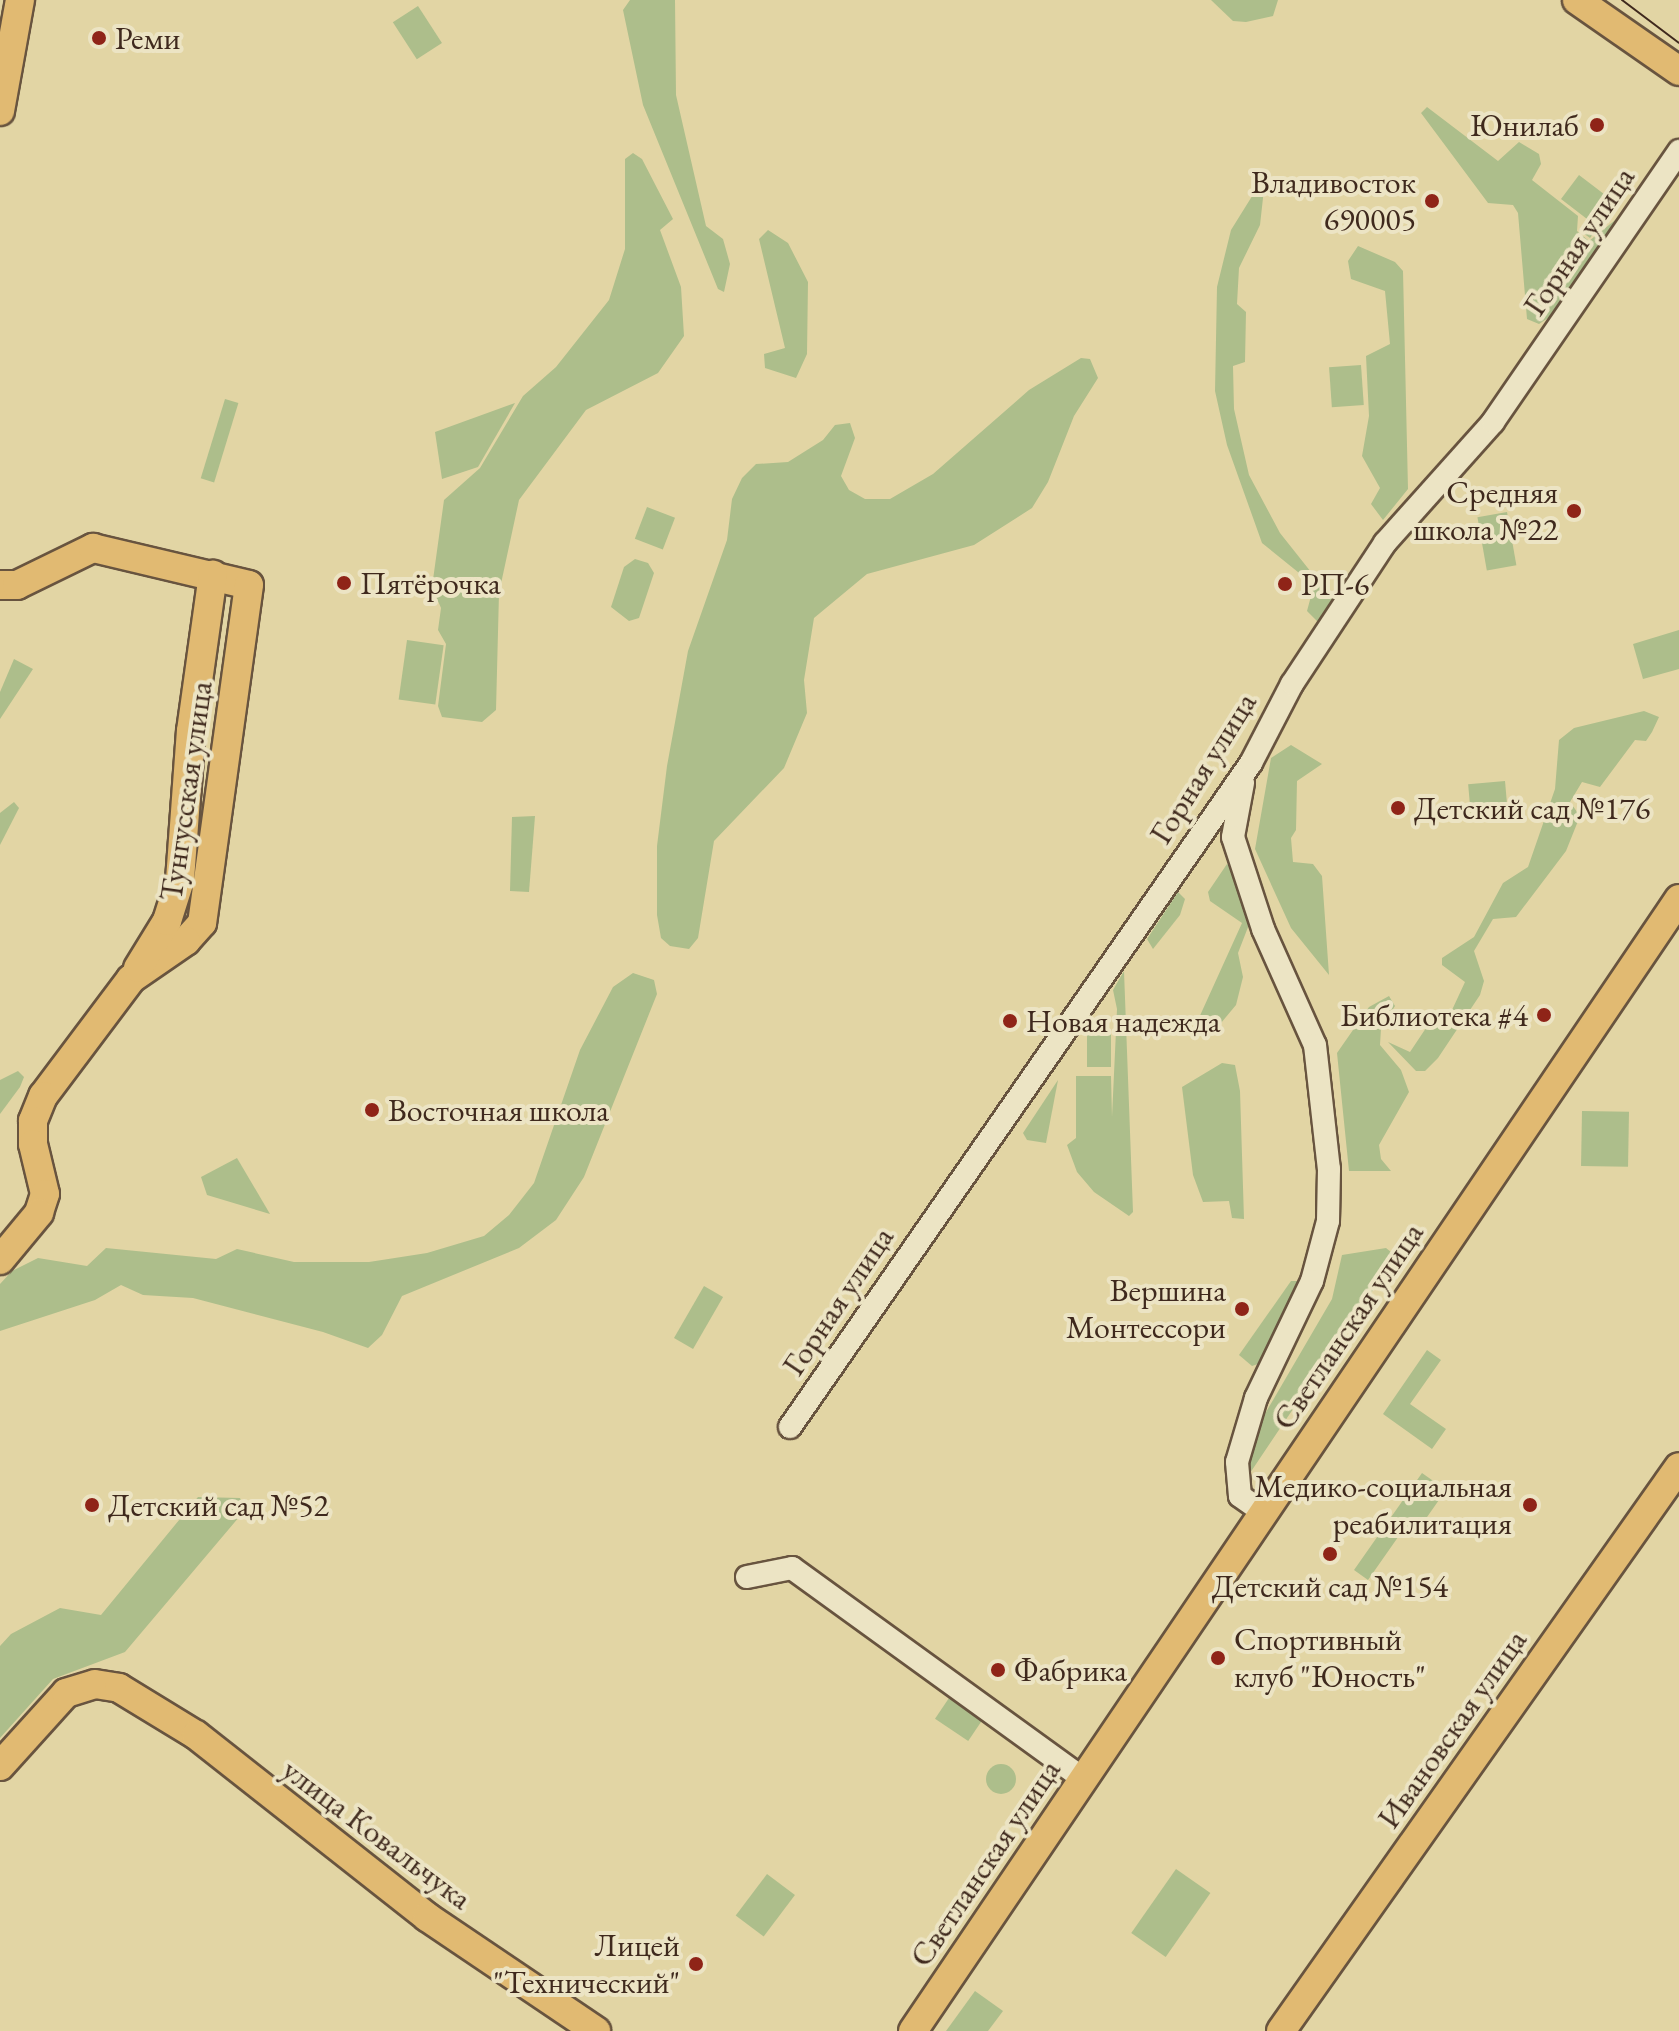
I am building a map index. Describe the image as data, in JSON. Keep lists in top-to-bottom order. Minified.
{"streets":{"main road":["Тунгусская улица","Светланская улица","Ивановская улица","улица Ковальчука"],"street":["Горная улица"]},"places":["Реми","Юнилаб","Владивосток 690005","Средняя школа №22","Пятёрочка","РП-6","Детский сад №176","Библиотека #4","Новая надежда","Восточная школа","Вершина Монтессори","Детский сад №52","Медико-социальная реабилитация","Детский сад №154","Спортивный клуб \"Юность\"","Фабрика","Лицей \"Технический\""]}
